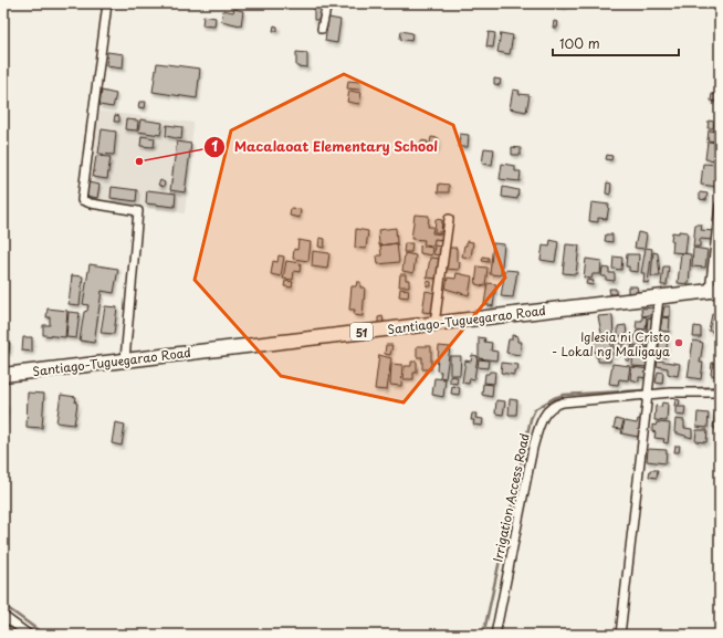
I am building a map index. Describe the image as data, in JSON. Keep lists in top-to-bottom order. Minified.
{"streets":{"highway":["Santiago-Tuguegarao Road","51"],"street":["Irrigation Access Road"]},"places":["Macalaoat Elementary School","Iglesia ni Cristo - Lokal ng Maligaya"],"scale_bar":"100 m"}
